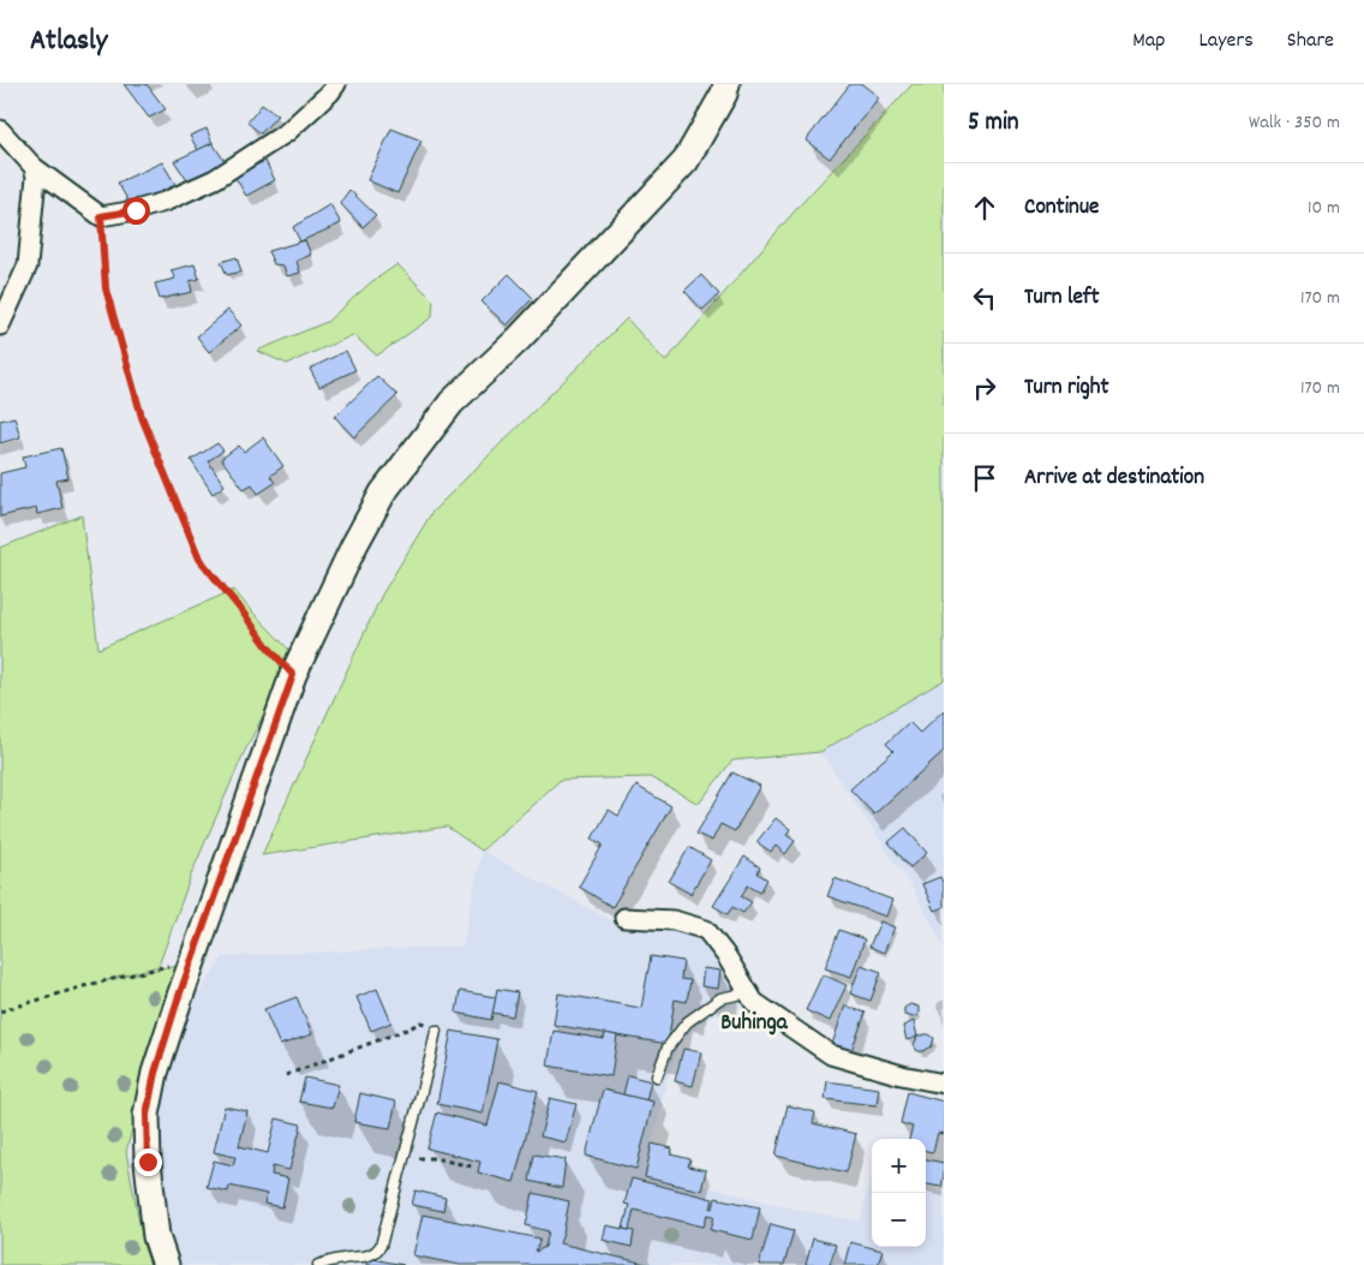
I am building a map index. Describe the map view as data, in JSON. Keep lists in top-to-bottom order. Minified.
{"districts":["Buhinga"],"page":{"header":"Atlasly","nav":["Map","Layers","Share"],"heading":["5 min","Walk · 350 m"],"list":[["Continue","10 m"],["Turn left","170 m"],["Turn right","170 m"],"Arrive at destination"],"map_buttons":["+","−"]}}
